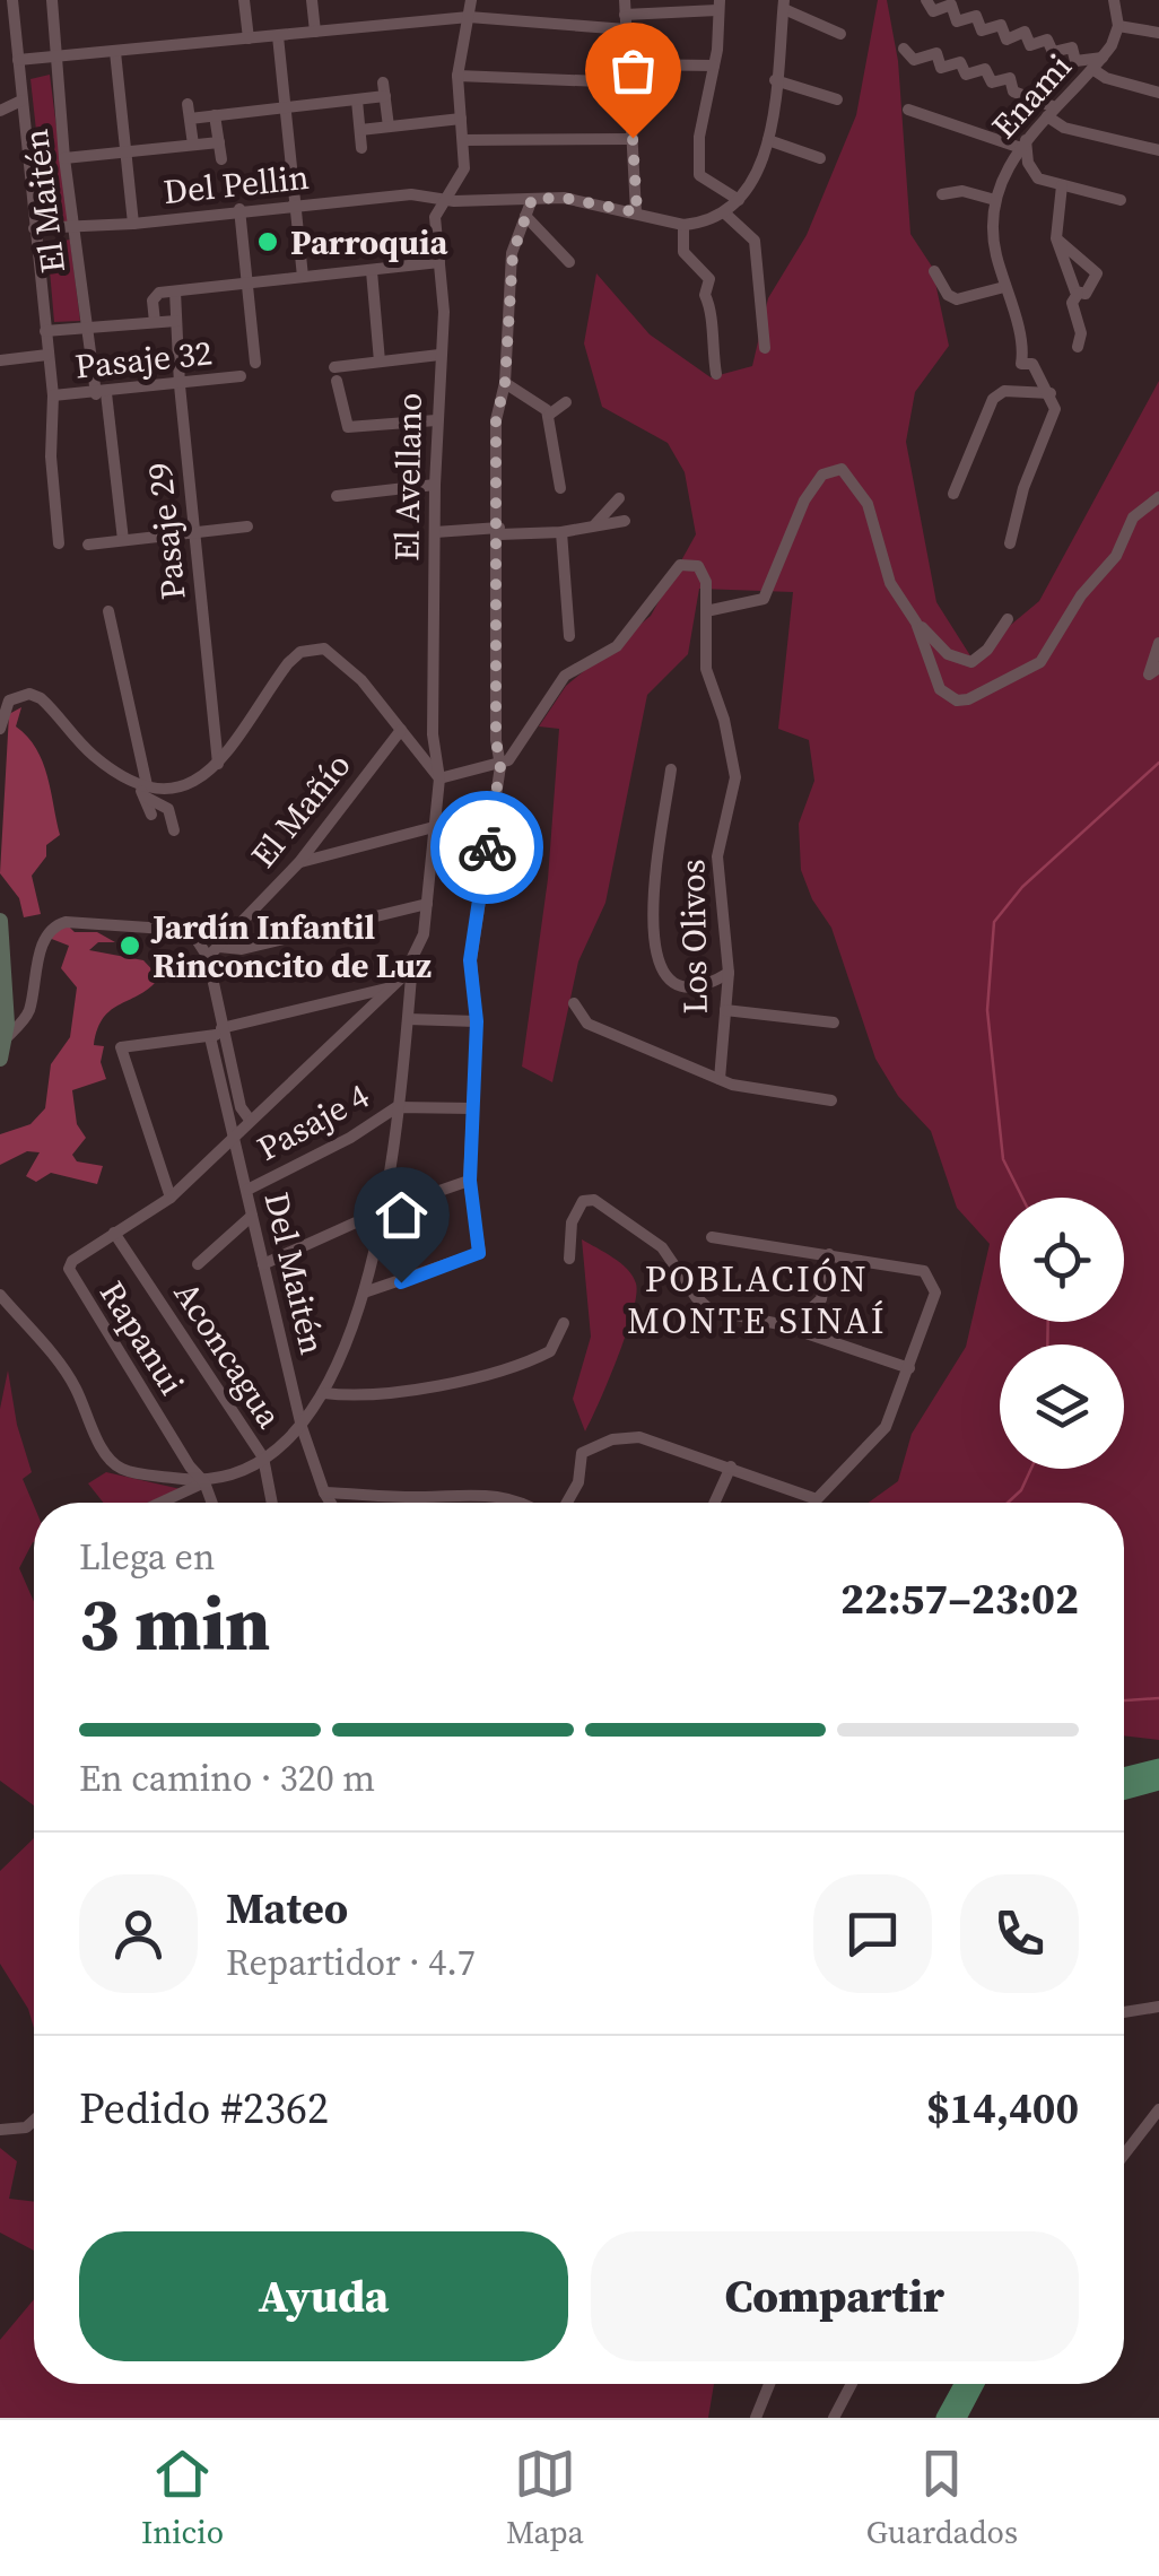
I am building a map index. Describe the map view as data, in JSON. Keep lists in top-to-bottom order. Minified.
{"streets":{"street":["Enami","Del Pellin","El Maitén","Pasaje 32","El Avellano","Pasaje 29","El Mañío","Los Olivos","Pasaje 4","Del Maitén","Rapanui","Aconcagua"]},"crossings":[["Del Pellin","El Maitén"],["Del Pellin","El Avellano"],["El Maitén","Pasaje 32"],["Pasaje 32","Pasaje 29"],["El Avellano","Pasaje 4"],["El Avellano","Del Maitén"],["El Avellano","Rapanui"],["El Mañío","Del Maitén"],["Pasaje 4","Del Maitén"],["Rapanui","Aconcagua"]],"districts":["POBLACIÓN MONTE SINAÍ"],"places":["Parroquia","Jardín Infantil Rinconcito de Luz"],"page":{"heading":["3 min","Llega en","22:57–23:02"],"panel":["Mateo","Repartidor · 4.7","Pedido #2362","$14,400"],"bar":"En camino · 320 m","buttons":["Ayuda","Compartir"],"tabs":["Inicio","Mapa","Guardados"]}}
